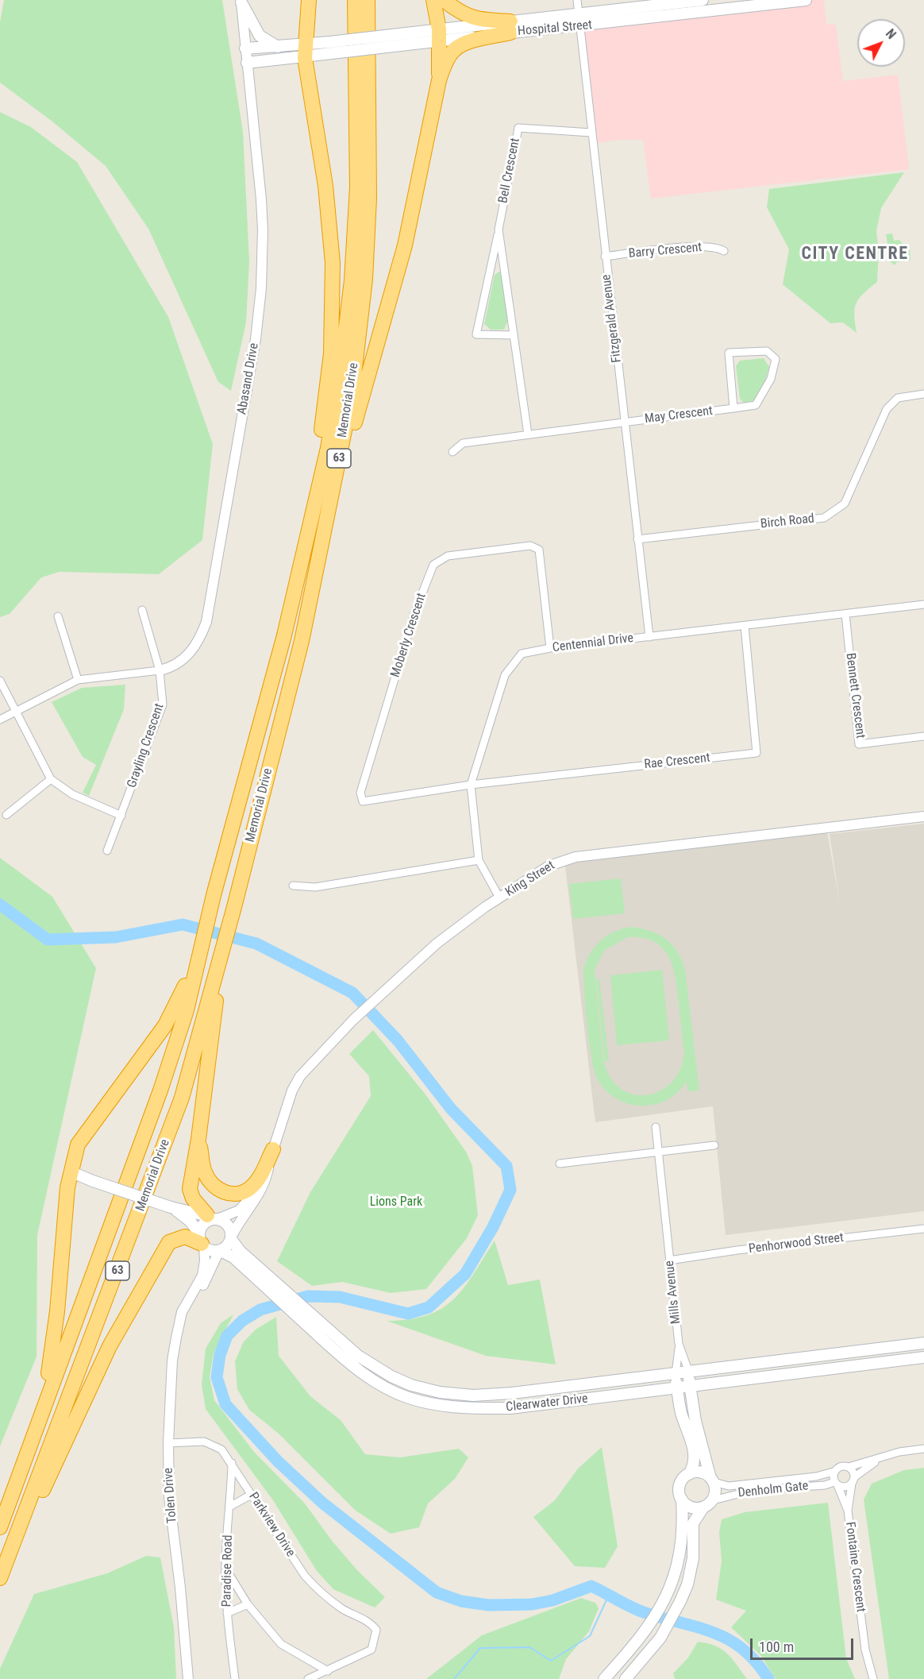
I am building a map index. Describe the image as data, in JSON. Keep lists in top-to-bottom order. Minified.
{"streets":{"highway":["Memorial Drive","63"],"main road":["Hospital Street","Clearwater Drive"],"street":["Bell Crescent","Barry Crescent","Fitzgerald Avenue","Abasand Drive","May Crescent","Birch Road","Moberly Crescent","Centennial Drive","Bennett Crescent","Grayling Crescent","Rae Crescent","King Street","Penhorwood Street","Mills Avenue","Denholm Gate","Tolen Drive","Parkview Drive","Fontaine Crescent","Paradise Road"]},"crossings":[["Hospital Street","Fitzgerald Avenue"],["Hospital Street","Abasand Drive"],["Bell Crescent","Fitzgerald Avenue"],["Barry Crescent","Fitzgerald Avenue"],["Fitzgerald Avenue","May Crescent"],["Fitzgerald Avenue","Birch Road"],["Fitzgerald Avenue","Centennial Drive"],["Abasand Drive","Grayling Crescent"],["Moberly Crescent","Centennial Drive"],["Moberly Crescent","Rae Crescent"],["Centennial Drive","Bennett Crescent"],["Centennial Drive","Rae Crescent"],["Centennial Drive","King Street"],["King Street","Clearwater Drive"],["King Street","Tolen Drive"],["Penhorwood Street","Mills Avenue"],["Mills Avenue","Clearwater Drive"],["Clearwater Drive","Tolen Drive"],["Denholm Gate","Fontaine Crescent"],["Tolen Drive","Parkview Drive"],["Parkview Drive","Paradise Road"]],"districts":["CITY CENTRE"],"parks":["Lions Park"],"scale_bar":"100 m","north":"top right"}
